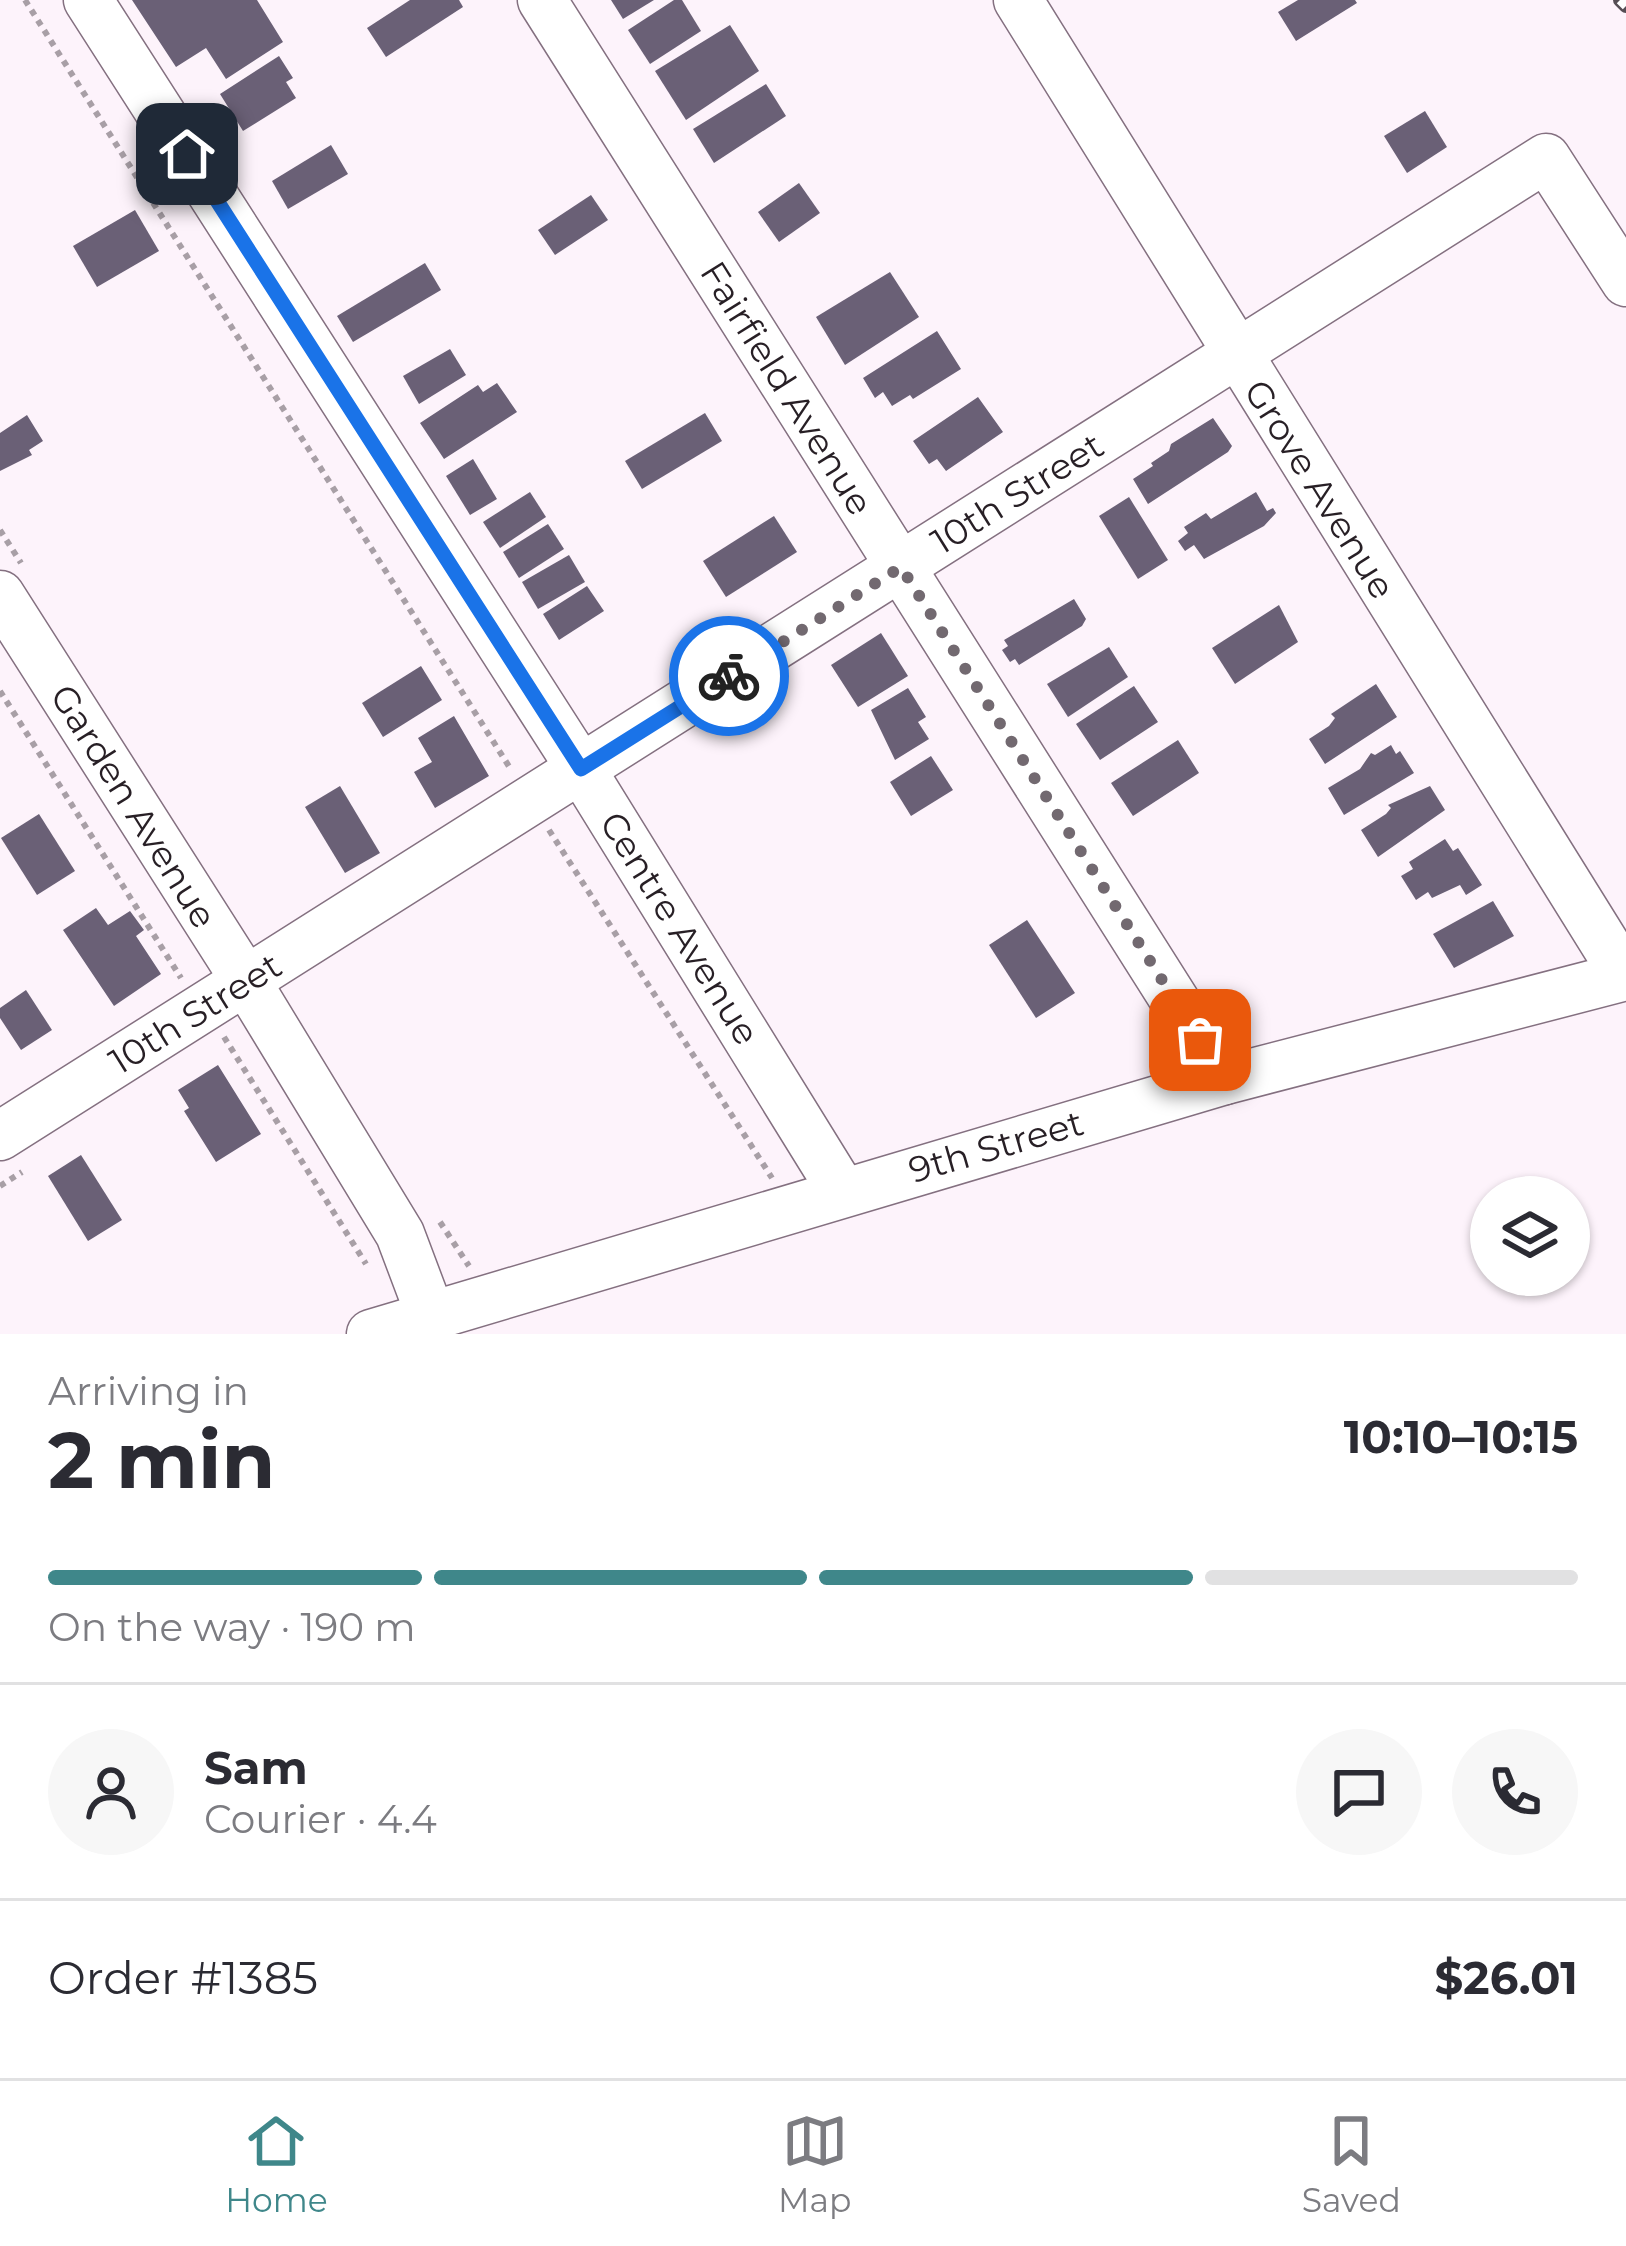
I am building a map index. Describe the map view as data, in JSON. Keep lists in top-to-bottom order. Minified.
{"streets":{"street":["Fairfield Avenue","Grove Avenue","10th Street","Garden Avenue","Centre Avenue","9th Street"]},"crossings":[["Fairfield Avenue","10th Street"],["Fairfield Avenue","9th Street"],["Grove Avenue","10th Street"],["Grove Avenue","9th Street"],["10th Street","Garden Avenue"],["10th Street","Centre Avenue"],["Garden Avenue","9th Street"],["Centre Avenue","9th Street"]],"page":{"heading":["2 min","Arriving in","10:10–10:15"],"panel":["Sam","Courier · 4.4","Order #1385","$26.01"],"bar":"On the way · 190 m","tabs":["Home","Map","Saved"]}}
